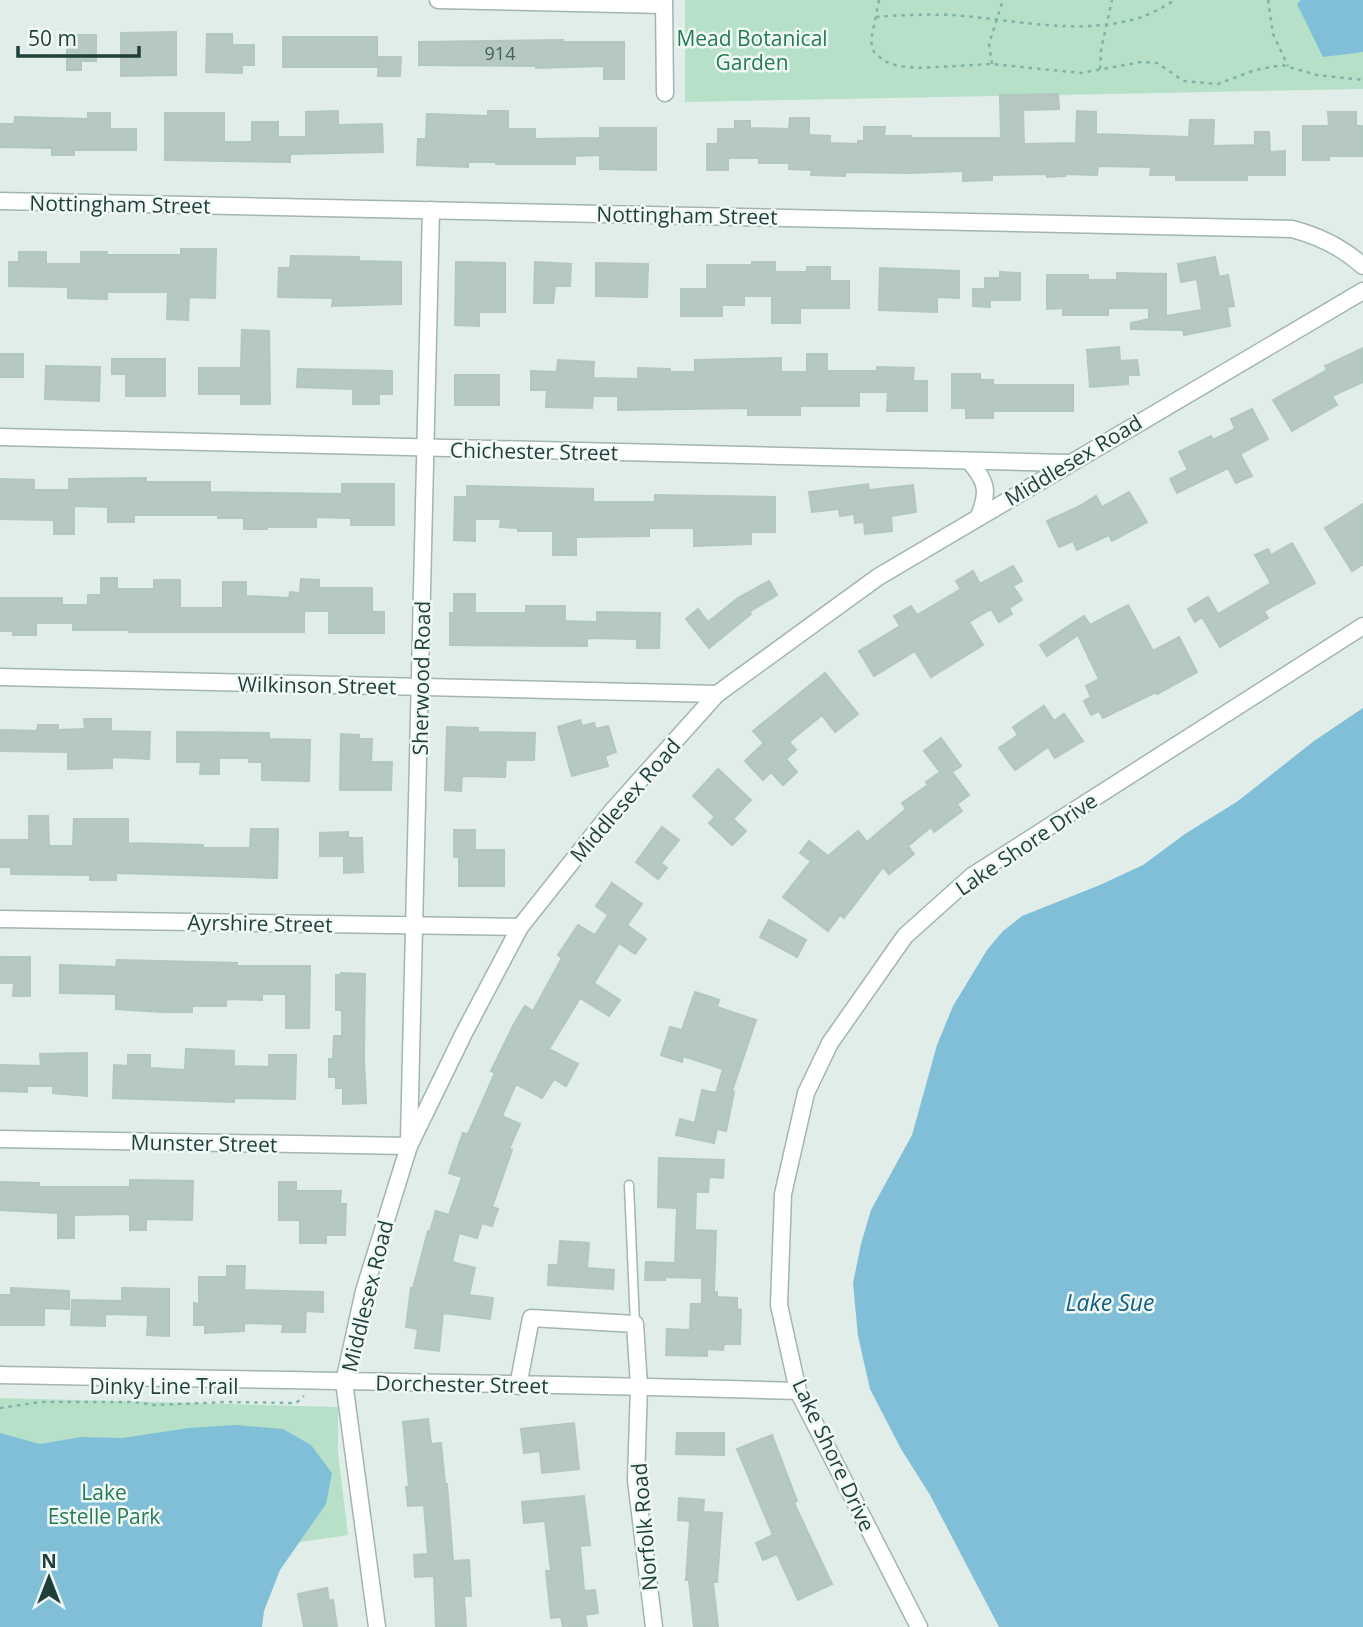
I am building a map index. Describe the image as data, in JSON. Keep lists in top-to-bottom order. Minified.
{"streets":{"street":["Nottingham Street","Chichester Street","Middlesex Road","Sherwood Road","Wilkinson Street","Lake Shore Drive","Ayrshire Street","Munster Street","Dorchester Street","Norfolk Road"],"path":["Dinky Line Trail"]},"crossings":[["Nottingham Street","Sherwood Road"],["Chichester Street","Middlesex Road"],["Chichester Street","Sherwood Road"],["Middlesex Road","Sherwood Road"],["Middlesex Road","Wilkinson Street"],["Middlesex Road","Ayrshire Street"],["Middlesex Road","Munster Street"],["Middlesex Road","Dorchester Street"],["Sherwood Road","Wilkinson Street"],["Sherwood Road","Ayrshire Street"],["Sherwood Road","Munster Street"],["Lake Shore Drive","Dorchester Street"],["Dorchester Street","Dinky Line Trail"],["Dorchester Street","Norfolk Road"]],"water":["Lake Sue"],"parks":["Mead Botanical Garden","Lake Estelle Park"],"house_numbers":["914"],"scale_bar":"50 m","north":"top"}
